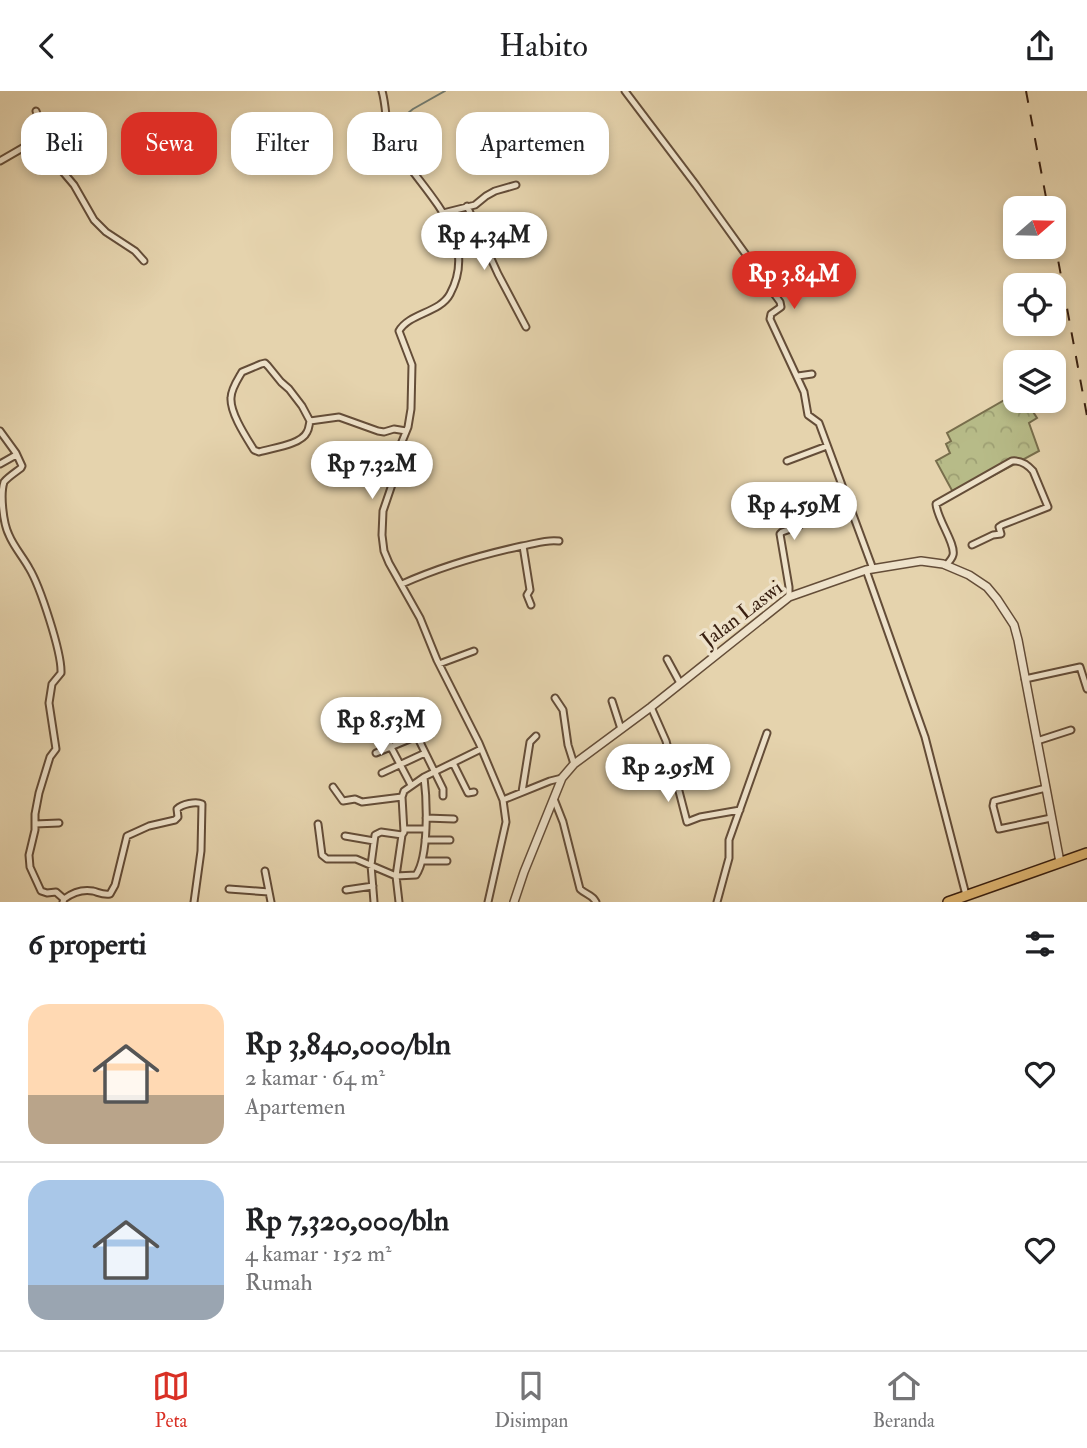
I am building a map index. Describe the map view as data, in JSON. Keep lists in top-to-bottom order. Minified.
{"streets":{"street":["Jalan Laswi"]},"north":"right","page":{"header":"Habito","chip":["Beli","Sewa","Filter","Baru","Apartemen"],"price":["Rp 4.34M","Rp 3.84M","Rp 7.32M","Rp 4.59M","Rp 8.53M","Rp 2.95M"],"heading":"6 properti","list":[{"name":"Rp 3,840,000/bln","note":"2 kamar · 64 m² · Apartemen"},{"name":"Rp 7,320,000/bln","note":"4 kamar · 152 m² · Rumah"}],"tabs":["Peta","Disimpan","Beranda"]}}
